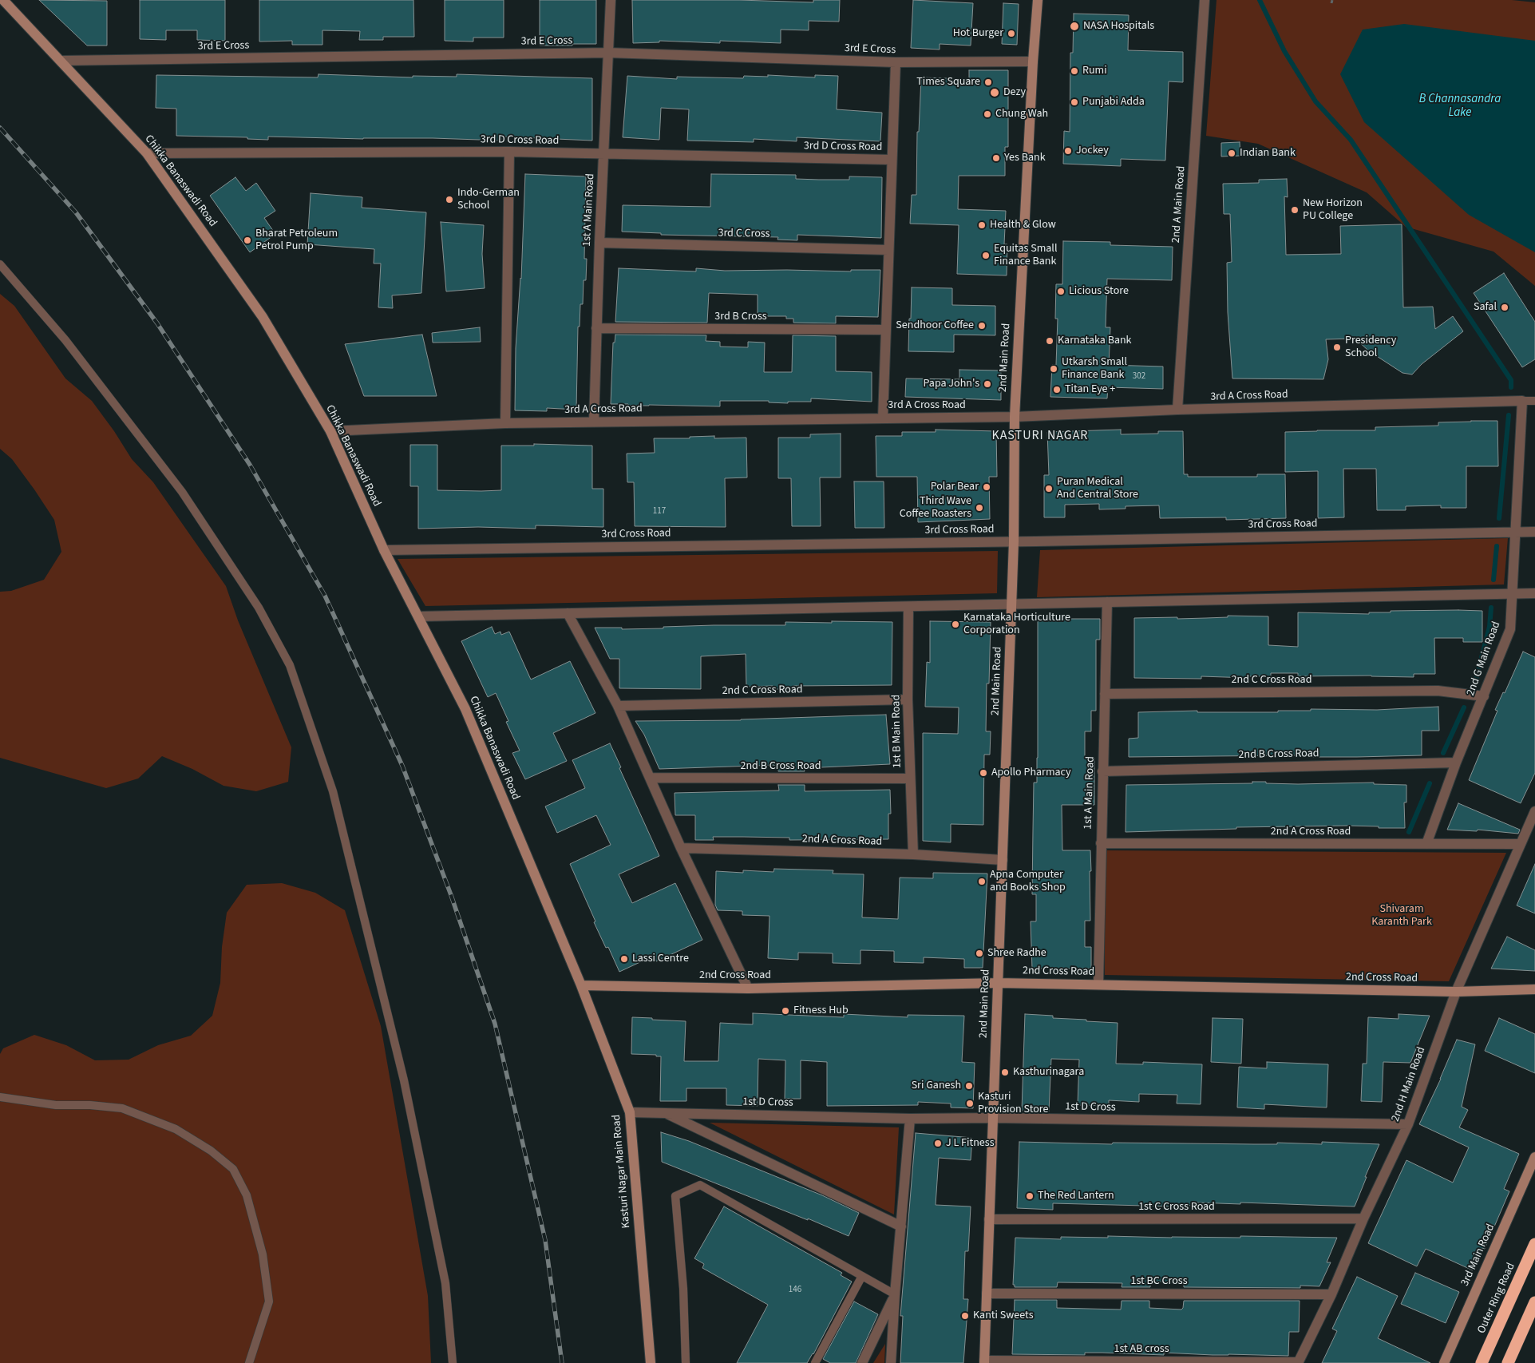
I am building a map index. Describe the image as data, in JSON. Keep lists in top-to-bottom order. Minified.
{"streets":{"highway":["Outer Ring Road"],"main road":["Chikka Banaswadi Road","2nd Main Road","2nd Cross Road","Kasturi Nagar Main Road","3rd Main Road"],"street":["3rd E Cross","3rd D Cross Road","2nd A Main Road","1st A Main Road","3rd C Cross","3rd B Cross","3rd A Cross Road","3rd Cross Road","2nd G Main Road","2nd C Cross Road","1st B Main Road","2nd B Cross Road","2nd A Cross Road","2nd H Main Road","1st D Cross","1st C Cross Road","1st BC Cross","1st AB cross"]},"crossings":[["3rd E Cross","Chikka Banaswadi Road"],["3rd E Cross","1st A Main Road"],["3rd E Cross","2nd Main Road"],["3rd D Cross Road","Chikka Banaswadi Road"],["3rd D Cross Road","1st A Main Road"],["Chikka Banaswadi Road","3rd A Cross Road"],["Chikka Banaswadi Road","3rd Cross Road"],["Chikka Banaswadi Road","2nd Cross Road"],["Chikka Banaswadi Road","Kasturi Nagar Main Road"],["2nd A Main Road","3rd A Cross Road"],["1st A Main Road","3rd C Cross"],["1st A Main Road","3rd B Cross"],["1st A Main Road","3rd A Cross Road"],["1st A Main Road","2nd C Cross Road"],["1st A Main Road","2nd B Cross Road"],["1st A Main Road","2nd A Cross Road"],["1st A Main Road","2nd Cross Road"],["2nd Main Road","3rd A Cross Road"],["2nd Main Road","3rd Cross Road"],["2nd Main Road","2nd A Cross Road"],["2nd Main Road","2nd Cross Road"],["2nd Main Road","1st D Cross"],["2nd Main Road","1st C Cross Road"],["2nd Main Road","1st BC Cross"],["2nd Main Road","1st AB cross"],["3rd A Cross Road","2nd G Main Road"],["3rd Cross Road","2nd G Main Road"],["2nd G Main Road","2nd C Cross Road"],["2nd G Main Road","2nd B Cross Road"],["2nd G Main Road","2nd A Cross Road"],["2nd C Cross Road","1st B Main Road"],["1st B Main Road","2nd B Cross Road"],["1st B Main Road","2nd A Cross Road"],["2nd A Cross Road","2nd H Main Road"],["2nd Cross Road","2nd H Main Road"],["2nd Cross Road","Kasturi Nagar Main Road"],["2nd H Main Road","1st D Cross"],["2nd H Main Road","1st C Cross Road"],["2nd H Main Road","1st BC Cross"],["2nd H Main Road","1st AB cross"],["1st D Cross","Kasturi Nagar Main Road"]],"districts":["KASTURI NAGAR"],"water":["B Channasandra Lake"],"parks":["Shivaram Karanth Park"],"places":["NASA Hospitals","Hot Burger","Rumi","Times Square","Dezy","Punjabi Adda","Chung Wah","Jockey","Indian Bank","Yes Bank","Indo-German School","New Horizon PU College","Health & Glow","Bharat Petroleum Petrol Pump","Equitas Small Finance Bank","Licious Store","Safal","Sendhoor Coffee","Karnataka Bank","Presidency School","Utkarsh Small Finance Bank","Papa John's","Titan Eye +","Polar Bear","Puran Medical And Central Store","Third Wave Coffee Roasters","Karnataka Horticulture Corporation","Apollo Pharmacy","Apna Computer and Books Shop","Shree Radhe","Lassi Centre","Fitness Hub","Kasthurinagara","Sri Ganesh","Kasturi Provision Store","J L Fitness","The Red Lantern","Kanti Sweets"],"house_numbers":["302","117","146"]}
